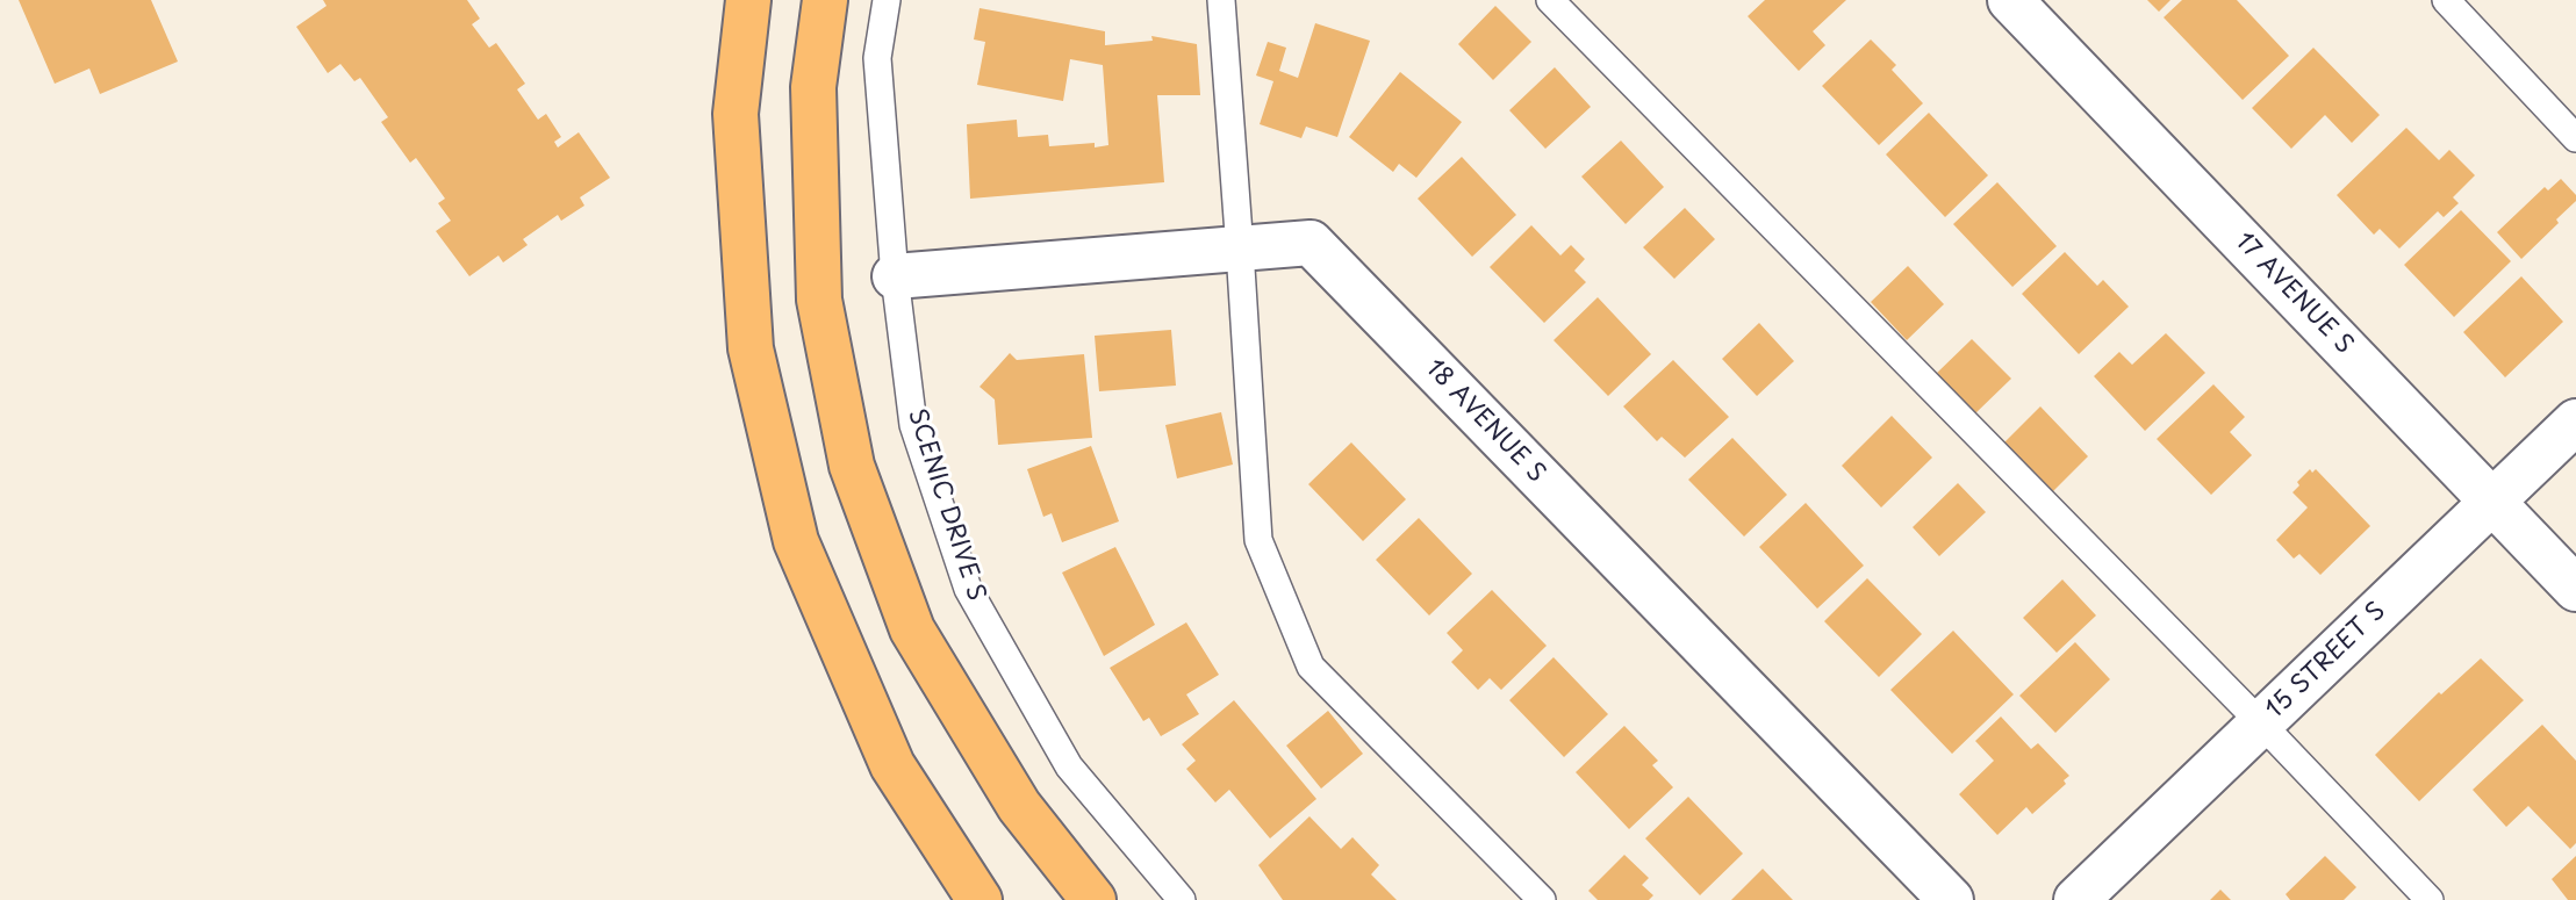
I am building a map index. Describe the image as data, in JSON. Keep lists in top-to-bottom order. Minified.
{"streets":{"street":["17 AVENUE S","18 AVENUE S","15 STREET S"],"lane":["SCENIC DRIVE S"]},"crossings":[["17 AVENUE S","15 STREET S"],["18 AVENUE S","SCENIC DRIVE S"]]}
